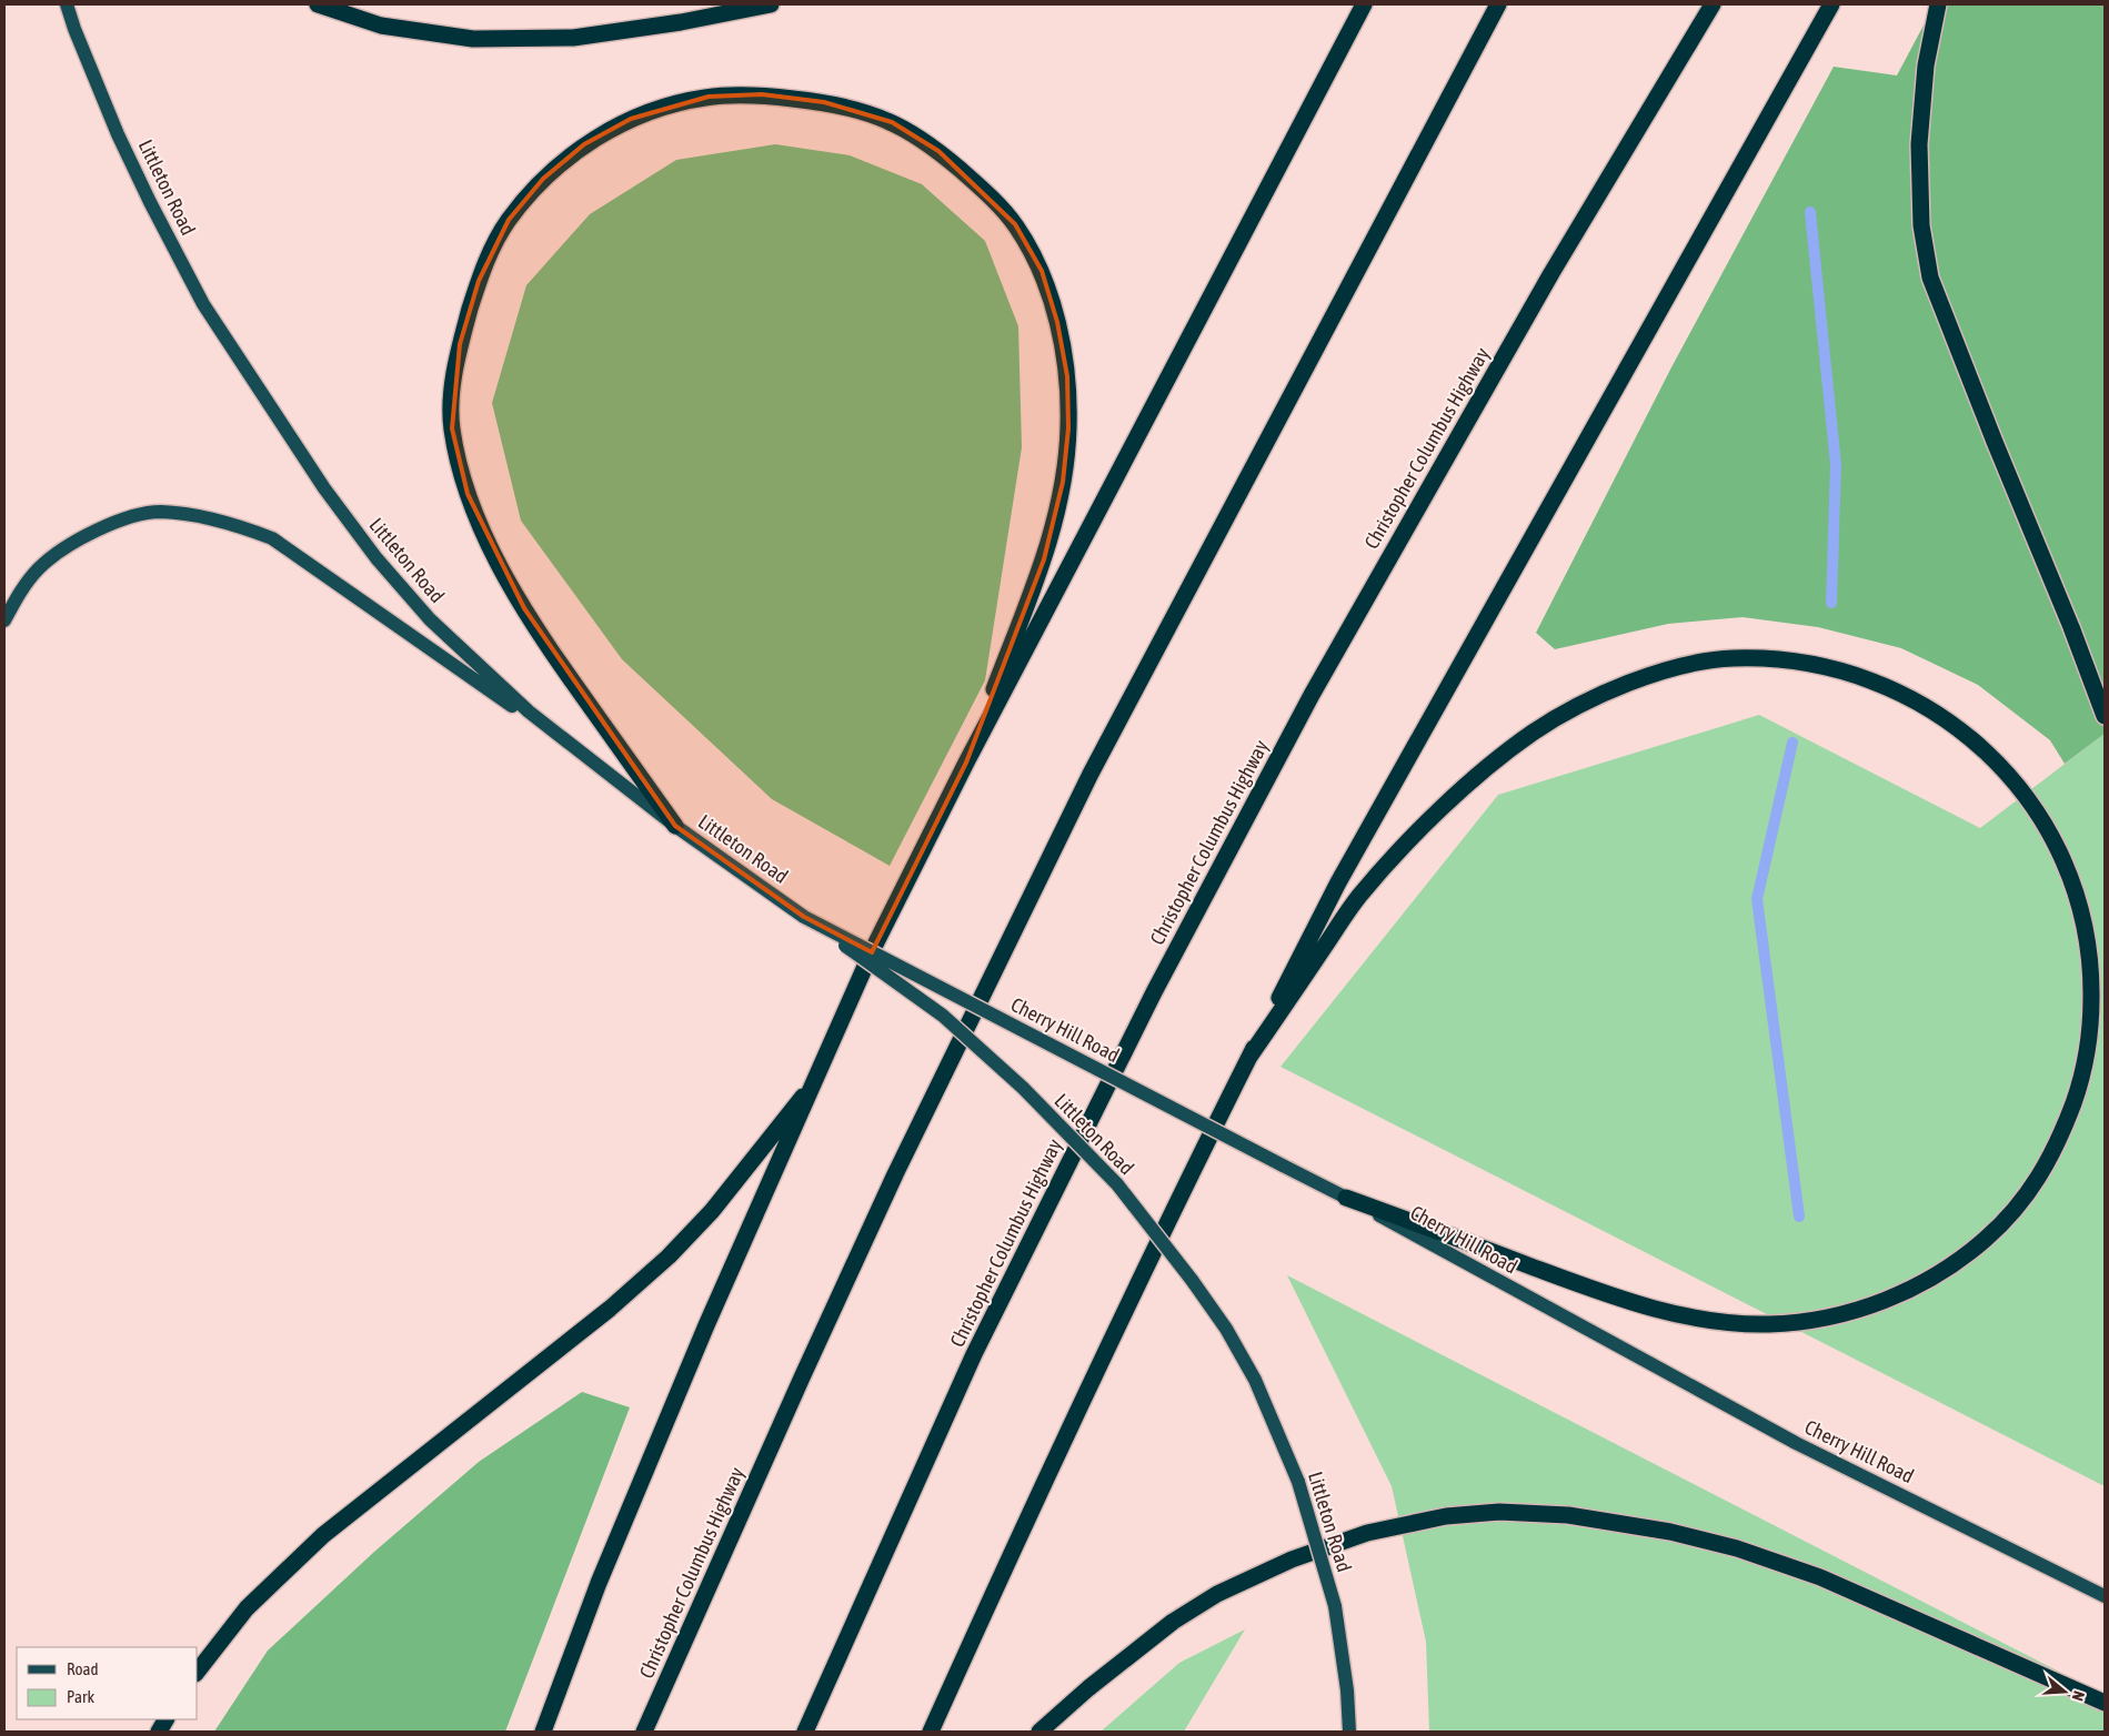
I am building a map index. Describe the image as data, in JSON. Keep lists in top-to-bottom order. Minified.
{"streets":{"highway":["Christopher Columbus Highway"],"main road":["Littleton Road","Cherry Hill Road"]},"crossings":[["Littleton Road","Cherry Hill Road"]],"legend":["Road","Park"],"north":"right"}
